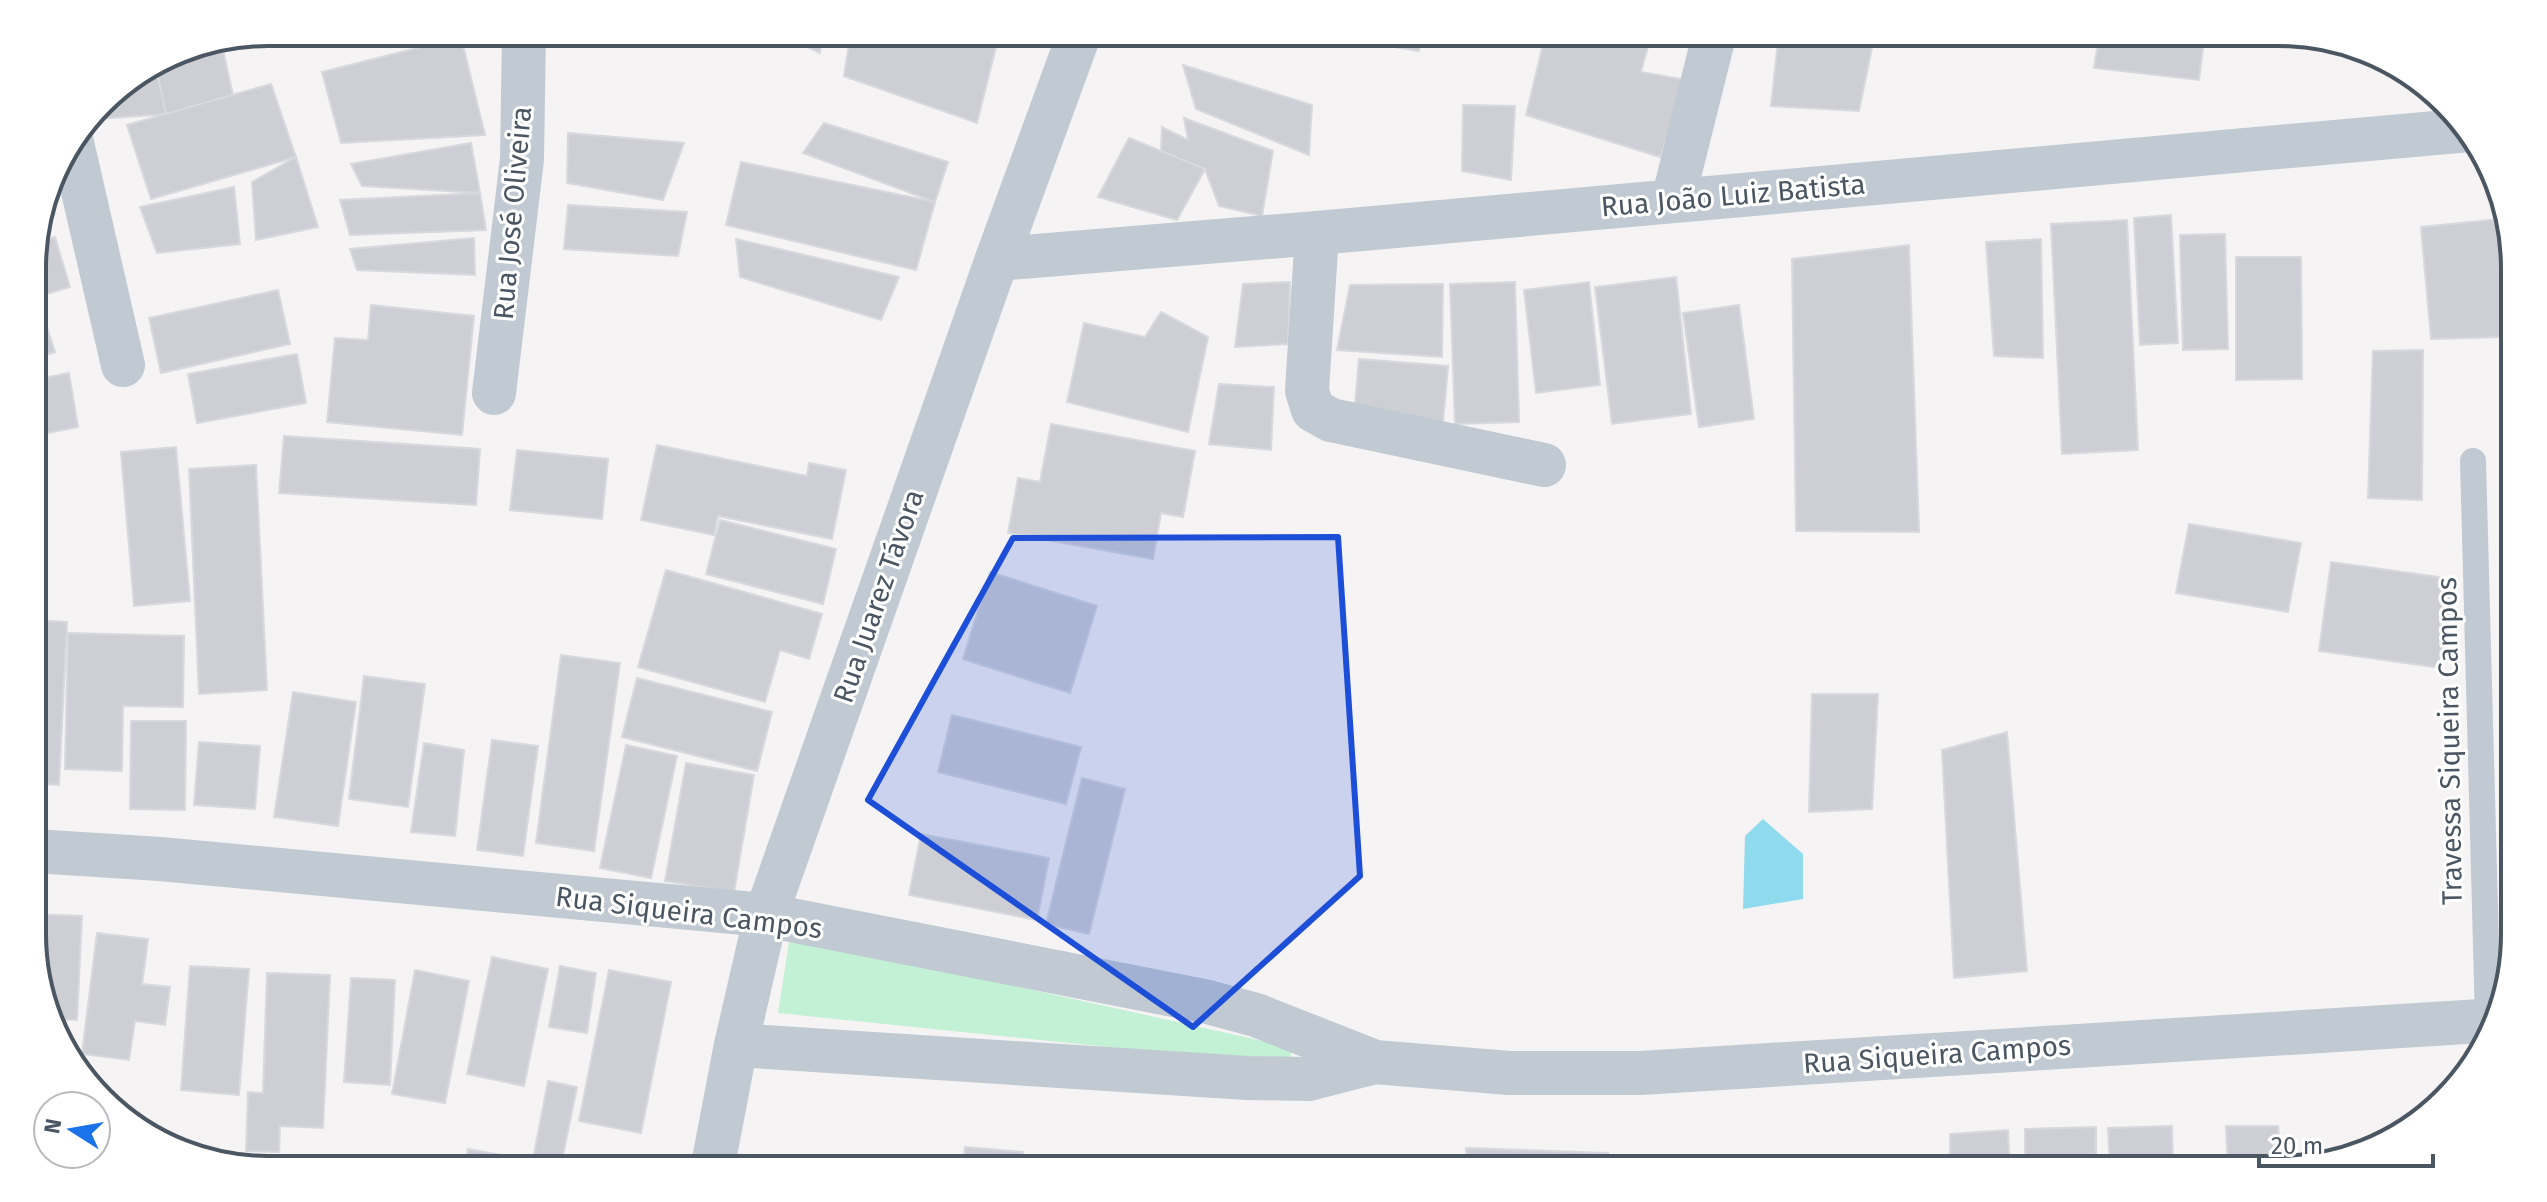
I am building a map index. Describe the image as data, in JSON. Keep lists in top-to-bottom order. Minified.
{"streets":{"street":["Rua João Luiz Batista","Rua José Oliveira","Rua Juarez Távora","Rua Siqueira Campos"],"lane":["Travessa Siqueira Campos"]},"crossings":[["Rua João Luiz Batista","Rua Juarez Távora"],["Rua Juarez Távora","Rua Siqueira Campos"]],"scale_bar":"20 m","north":"left"}
